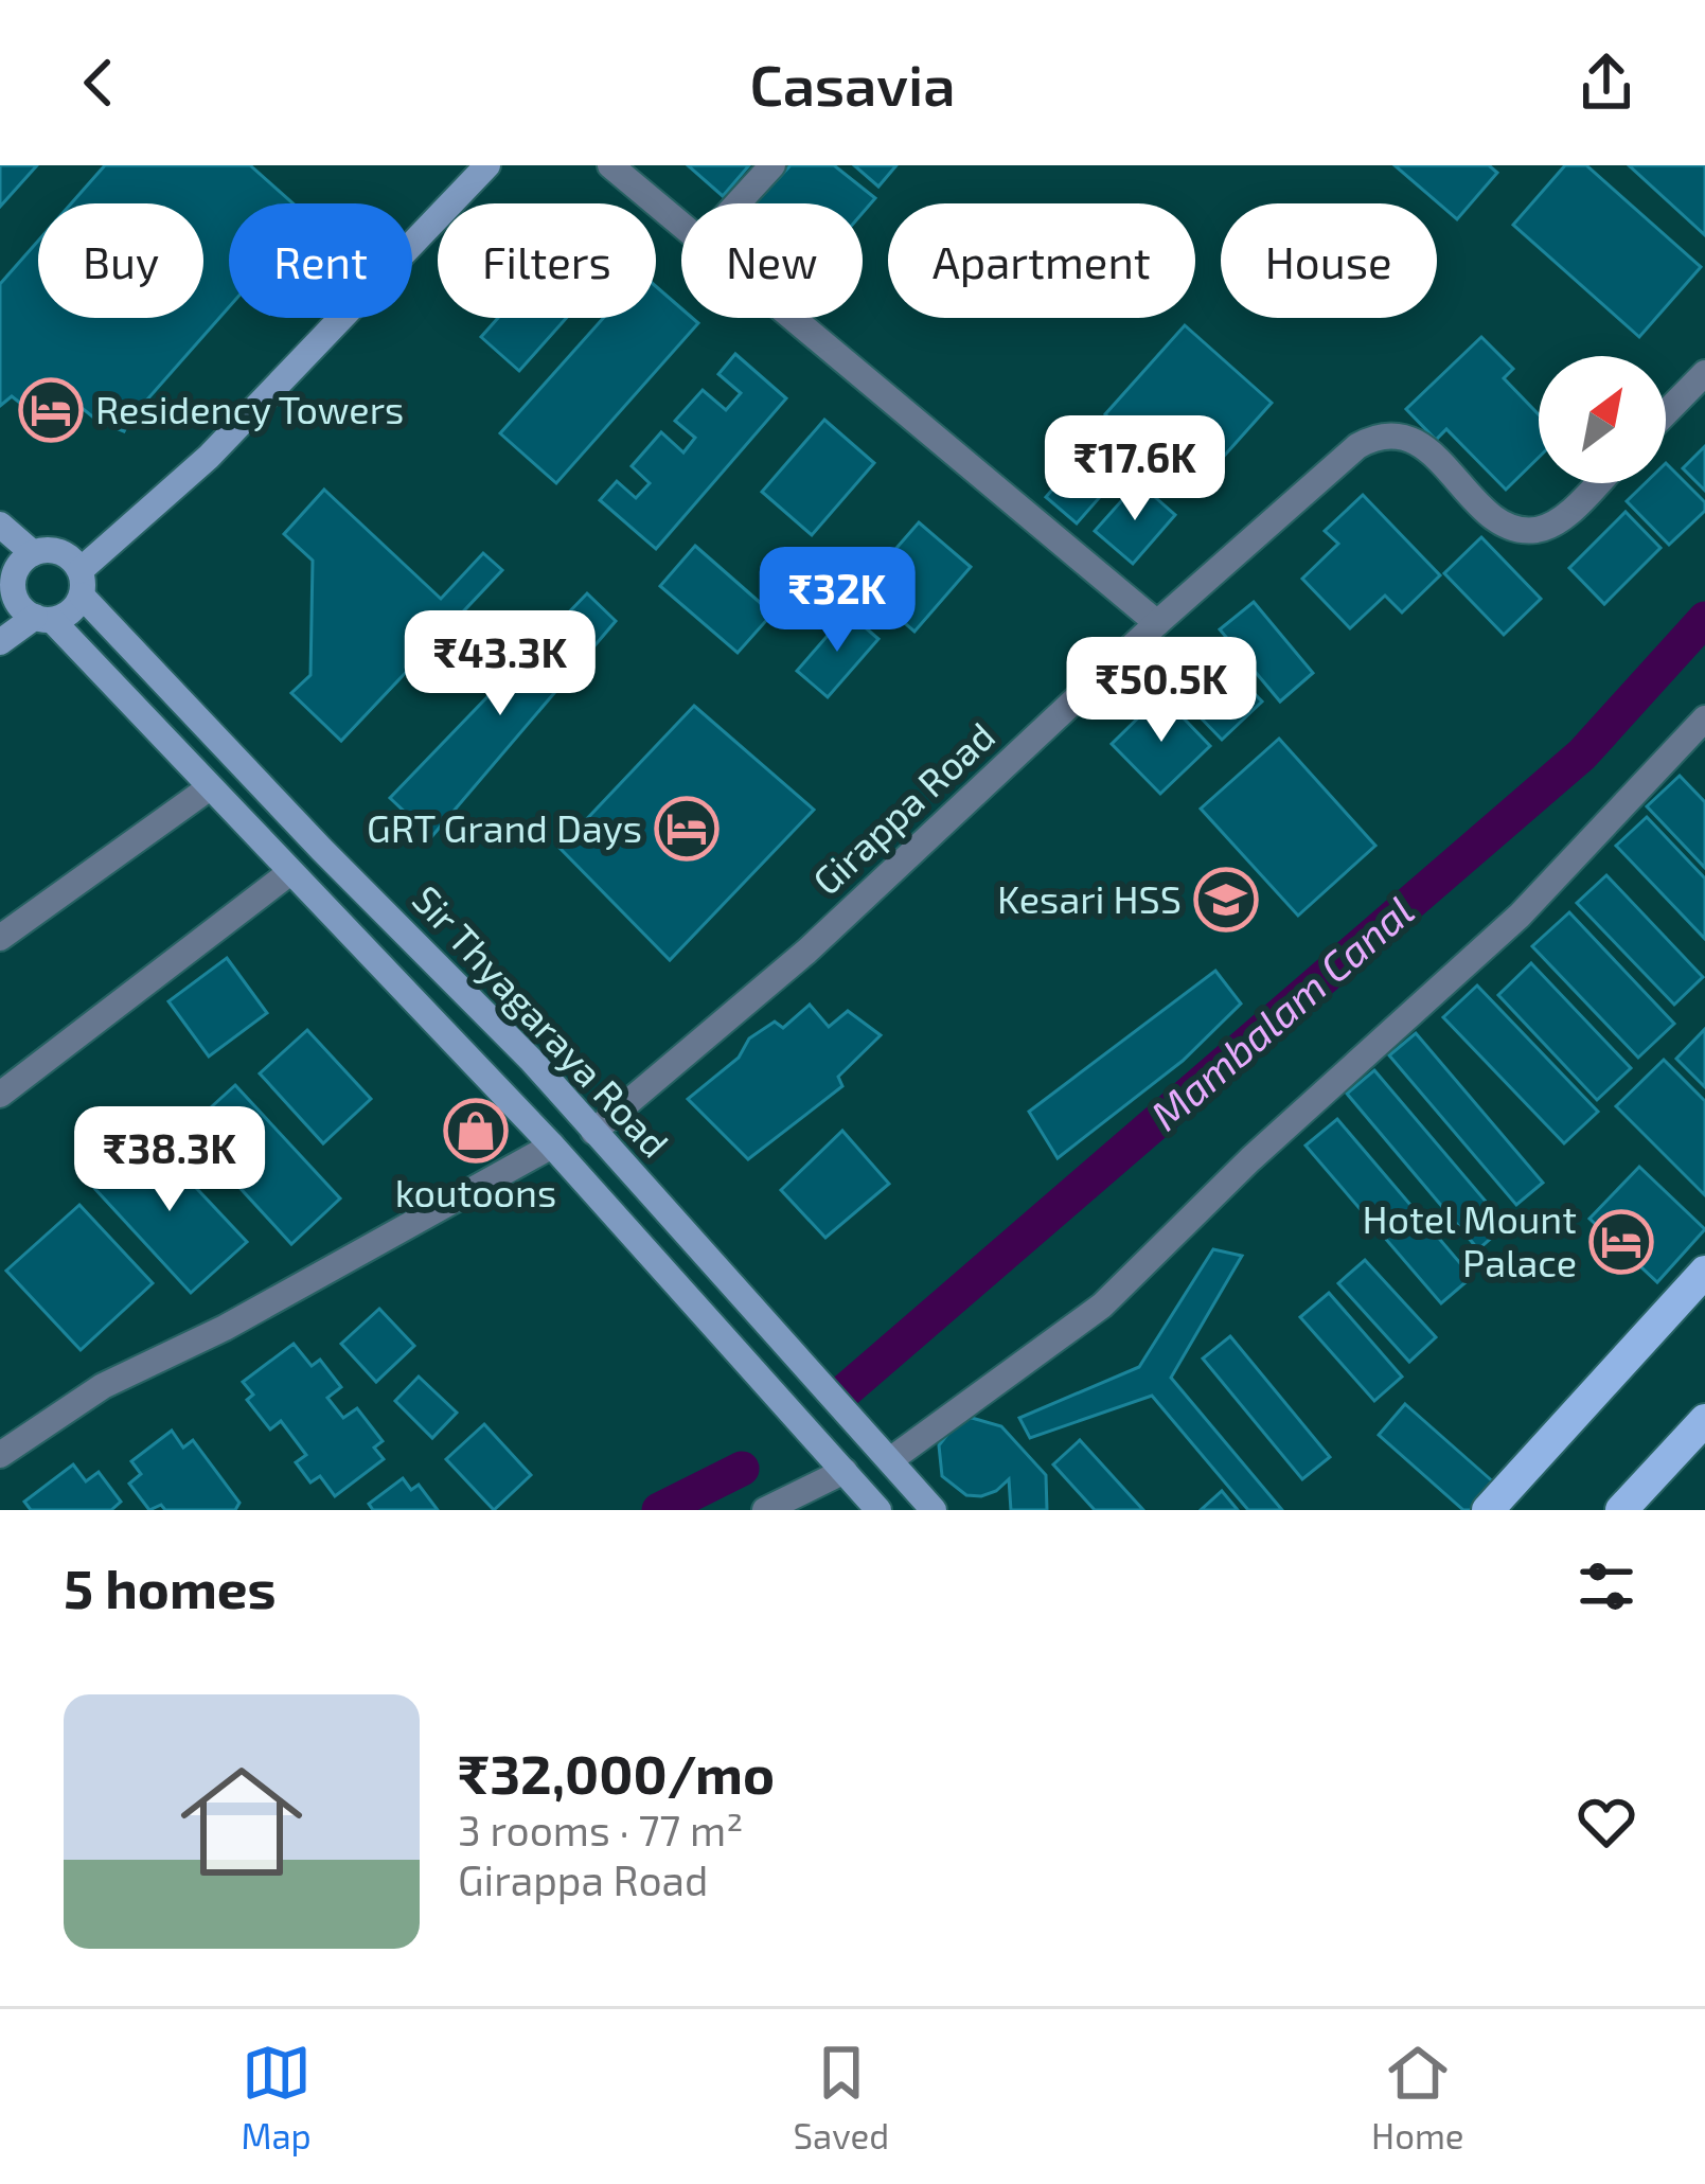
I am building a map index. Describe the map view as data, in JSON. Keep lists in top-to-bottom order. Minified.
{"streets":{"main road":["Sir Thyagaraya Road"],"street":["Girappa Road"]},"crossings":[["Girappa Road","Sir Thyagaraya Road"]],"water":["Mambalam Canal"],"places":{"hotel":["Residency Towers","GRT Grand Days","Hotel Mount Palace"],"school or university":["Kesari HSS"],"shop":["koutoons"]},"north":"top right","page":{"header":"Casavia","chip":["Buy","Rent","Filters","New","Apartment","House"],"price":["₹17.6K","₹32K","₹43.3K","₹50.5K","₹38.3K"],"heading":"5 homes","list":[{"name":"₹32,000/mo","note":"3 rooms · 77 m² · Girappa Road"}],"tabs":["Map","Saved","Home"]}}
